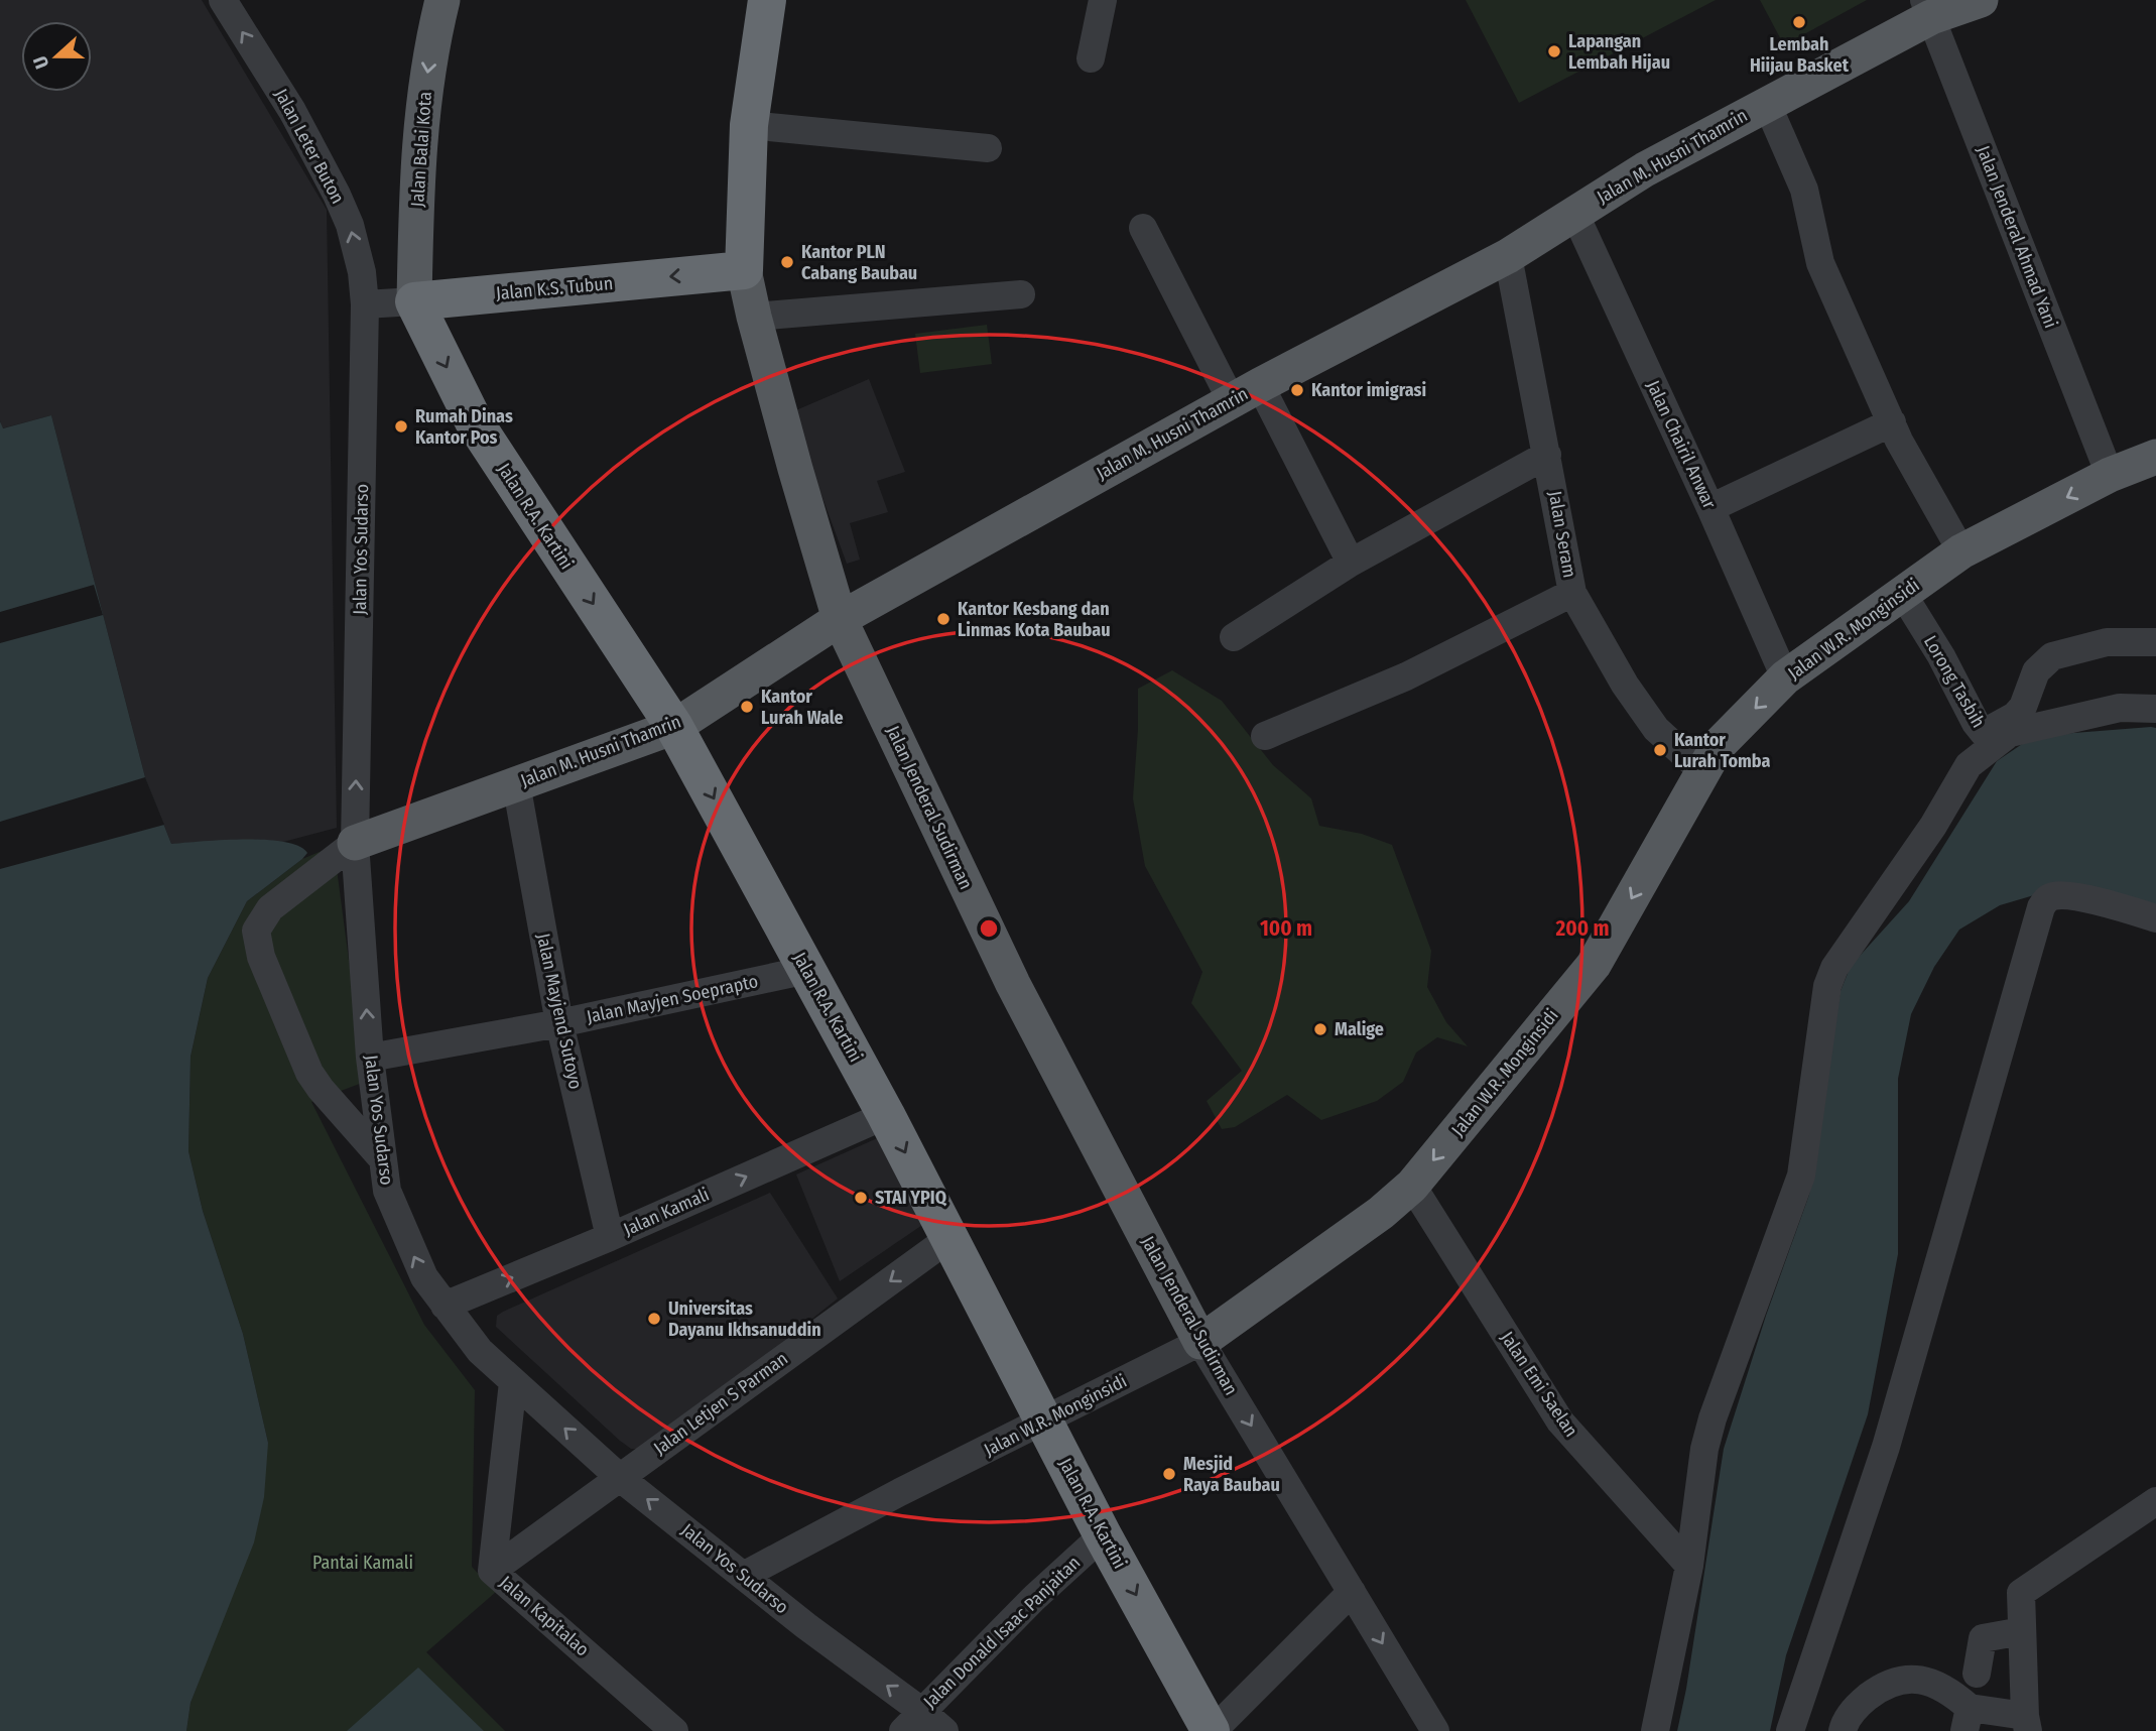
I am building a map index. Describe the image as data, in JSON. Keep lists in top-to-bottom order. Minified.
{"streets":{"highway":["Jalan K.S. Tubun","Jalan R.A. Kartini","Jalan Jenderal Sudirman"],"main road":["Jalan Balai Kota","Jalan M. Husni Thamrin","Jalan W.R. Monginsidi"],"street":["Jalan Leter Buton","Jalan Jenderal Ahmad Yani","Jalan Chairil Anwar","Jalan Seram","Jalan Yos Sudarso","Lorong Tasbih","Jalan Mayjen Soeprapto","Jalan Mayjend Sutoyo","Jalan Kamali","Jalan Emi Saelan","Jalan Letjen S Parman","Jalan Kapitalao","Jalan Donald Isaac Panjaitan"]},"crossings":[["Jalan Leter Buton","Jalan K.S. Tubun"],["Jalan Leter Buton","Jalan Yos Sudarso"],["Jalan Balai Kota","Jalan K.S. Tubun"],["Jalan Balai Kota","Jalan R.A. Kartini"],["Jalan M. Husni Thamrin","Jalan Jenderal Ahmad Yani"],["Jalan M. Husni Thamrin","Jalan Chairil Anwar"],["Jalan M. Husni Thamrin","Jalan R.A. Kartini"],["Jalan M. Husni Thamrin","Jalan Seram"],["Jalan M. Husni Thamrin","Jalan Yos Sudarso"],["Jalan M. Husni Thamrin","Jalan Jenderal Sudirman"],["Jalan M. Husni Thamrin","Jalan Mayjend Sutoyo"],["Jalan Jenderal Ahmad Yani","Jalan W.R. Monginsidi"],["Jalan K.S. Tubun","Jalan R.A. Kartini"],["Jalan K.S. Tubun","Jalan Yos Sudarso"],["Jalan K.S. Tubun","Jalan Jenderal Sudirman"],["Jalan Chairil Anwar","Jalan W.R. Monginsidi"],["Jalan R.A. Kartini","Jalan W.R. Monginsidi"],["Jalan R.A. Kartini","Jalan Mayjen Soeprapto"],["Jalan R.A. Kartini","Jalan Kamali"],["Jalan R.A. Kartini","Jalan Letjen S Parman"],["Jalan R.A. Kartini","Jalan Donald Isaac Panjaitan"],["Jalan Seram","Jalan W.R. Monginsidi"],["Jalan Yos Sudarso","Jalan W.R. Monginsidi"],["Jalan Yos Sudarso","Jalan Mayjen Soeprapto"],["Jalan Yos Sudarso","Jalan Kamali"],["Jalan Yos Sudarso","Jalan Letjen S Parman"],["Jalan Yos Sudarso","Jalan Kapitalao"],["Jalan Yos Sudarso","Jalan Donald Isaac Panjaitan"],["Jalan W.R. Monginsidi","Lorong Tasbih"],["Jalan W.R. Monginsidi","Jalan Jenderal Sudirman"],["Jalan W.R. Monginsidi","Jalan Emi Saelan"],["Jalan Mayjen Soeprapto","Jalan Mayjend Sutoyo"],["Jalan Mayjend Sutoyo","Jalan Kamali"],["Jalan Letjen S Parman","Jalan Kapitalao"]],"one_way":["Jalan Leter Buton","Jalan Balai Kota","Jalan K.S. Tubun","Jalan R.A. Kartini","Jalan Yos Sudarso","Jalan W.R. Monginsidi","Jalan Kamali","Jalan Letjen S Parman"],"parks":["Pantai Kamali"],"places":["Lembah Hiijau Basket","Lapangan Lembah Hijau","Kantor PLN Cabang Baubau","Kantor imigrasi","Rumah Dinas Kantor Pos","Kantor Kesbang dan Linmas Kota Baubau","Kantor Lurah Wale","Kantor Lurah Tomba","Malige","STAI YPIQ","Universitas Dayanu Ikhsanuddin","Mesjid Raya Baubau"],"north":"left","rings":["100 m","200 m"]}
